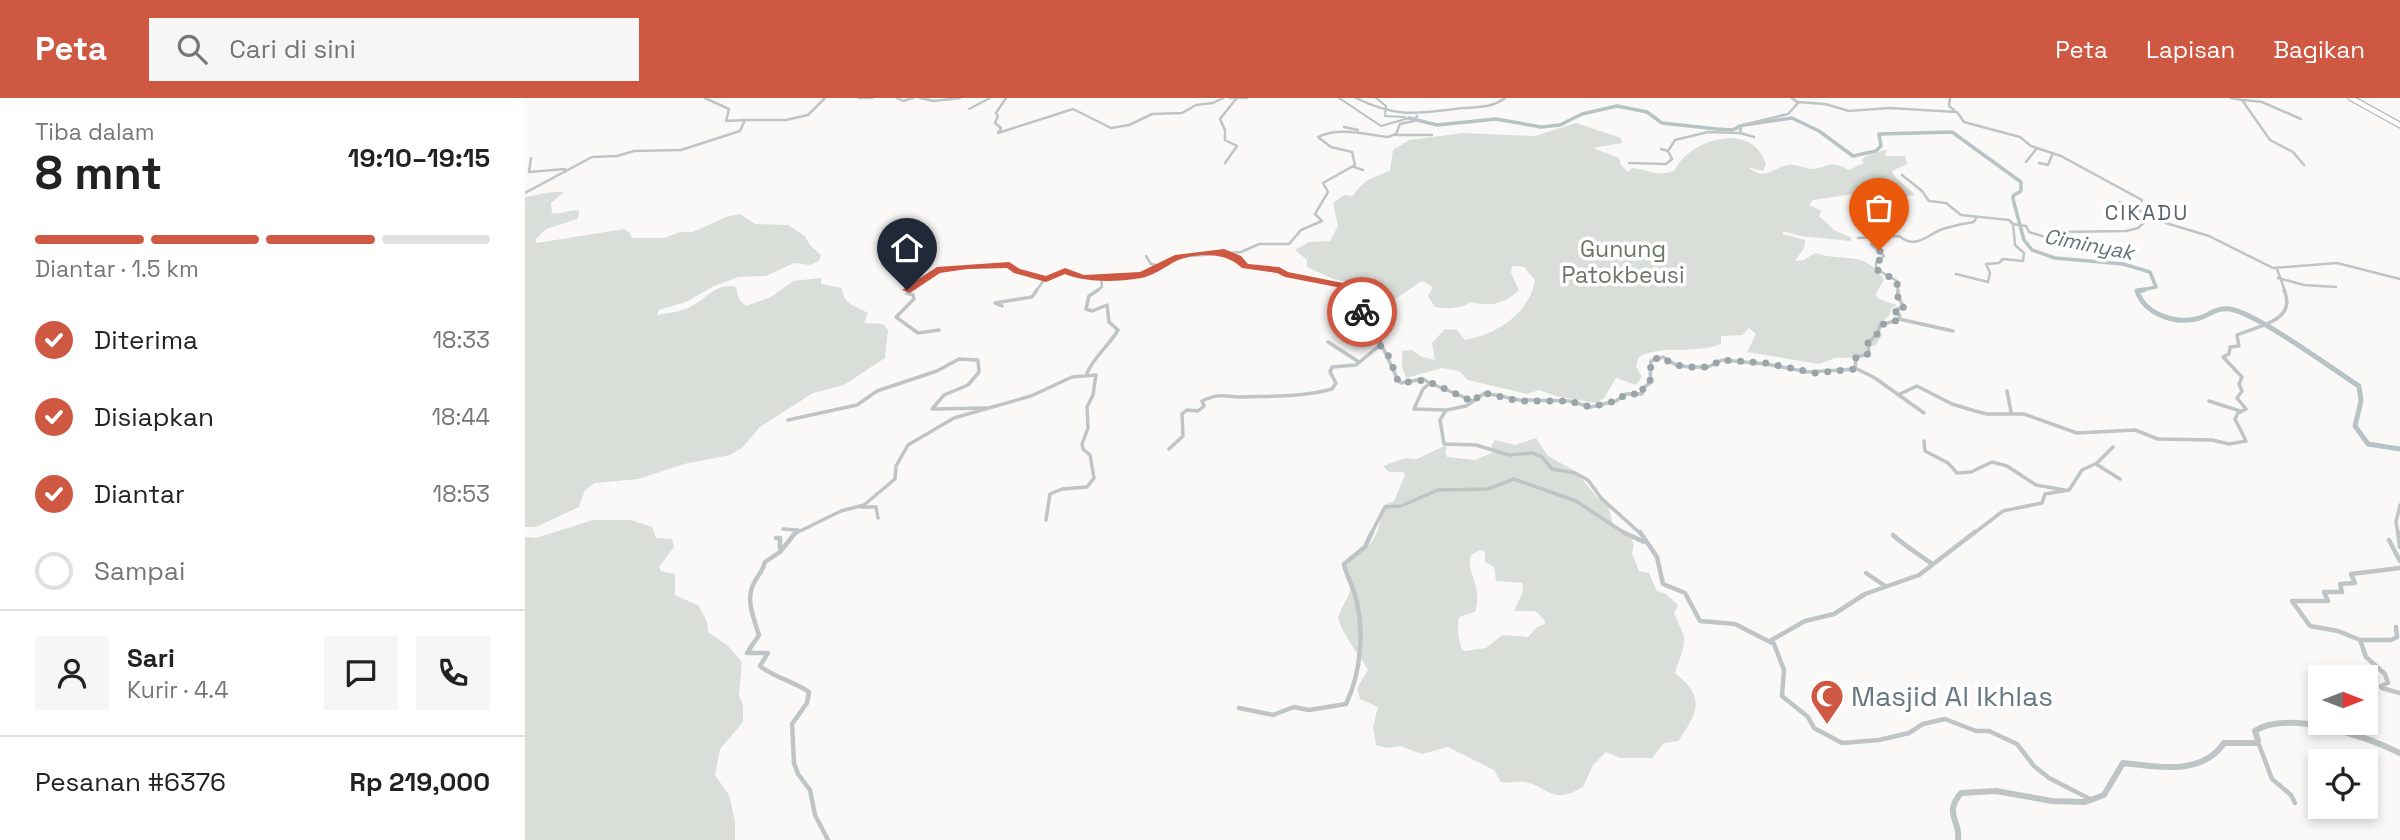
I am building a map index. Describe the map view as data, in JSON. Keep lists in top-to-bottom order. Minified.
{"districts":["CIKADU"],"water":["Ciminyak"],"parks":["Gunung Patokbeusi"],"places":{"mosque":["Masjid Al Ikhlas"]},"north":"right","page":{"header":"Peta","search":"Cari di sini","nav":["Peta","Lapisan","Bagikan"],"heading":["8 mnt","Tiba dalam","19:10–19:15"],"panel":["Sari","Kurir · 4.4","Pesanan #6376","Rp 219,000"],"bar":"Diantar · 1.5 km","list":[["Diterima","18:33"],["Disiapkan","18:44"],["Diantar","18:53"],"Sampai"]}}
